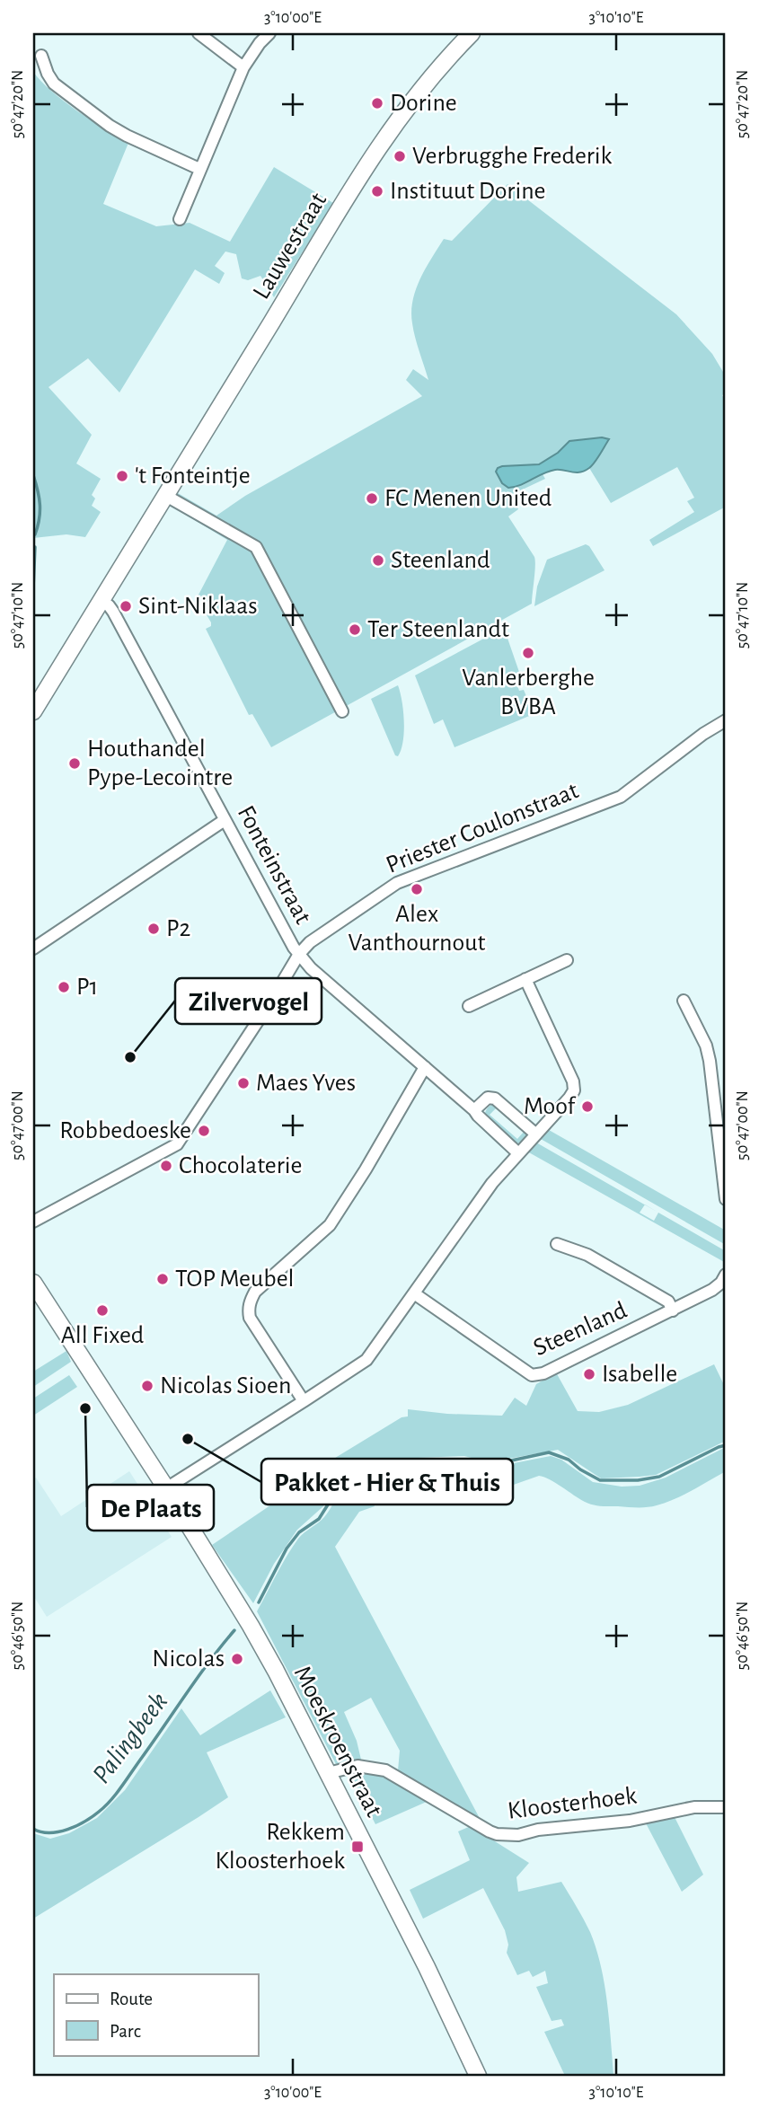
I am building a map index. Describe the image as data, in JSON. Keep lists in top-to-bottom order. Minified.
{"streets":{"main road":["Lauwestraat","Moeskroenstraat"],"street":["Priester Coulonstraat","Fonteinstraat","Steenland","Kloosterhoek"]},"crossings":[["Lauwestraat","Fonteinstraat"],["Priester Coulonstraat","Fonteinstraat"],["Moeskroenstraat","Kloosterhoek"]],"water":["Palingbeek"],"places":{"other":["Dorine","Verbrugghe Frederik","Instituut Dorine","'t Fonteintje","FC Menen United","Steenland","Sint-Niklaas","Ter Steenlandt","Vanlerberghe BVBA","Houthandel Pype-Lecointre","Alex Vanthournout","P2","P1","Zilvervogel","Maes Yves","Moof","Robbedoeske","Chocolaterie","TOP Meubel","All Fixed","Isabelle","Nicolas Sioen","De Plaats","Pakket - Hier & Thuis","Nicolas"],"transit":["Rekkem Kloosterhoek"]},"legend":["Route","Parc"],"coordinates":["3°10'00\"E","3°10'10\"E","50°47'20\"N","50°47'10\"N","50°47'00\"N","50°46'50\"N"]}
